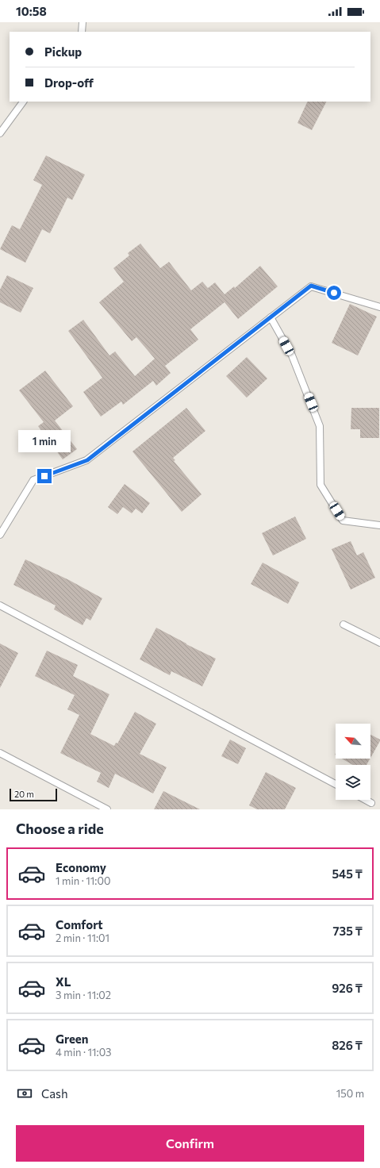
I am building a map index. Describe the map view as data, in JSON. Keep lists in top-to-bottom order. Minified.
{"scale_bar":"20 m","north":"top left","page":{"status":"10:58","banner":["Pickup","Drop-off"],"bubble":"1 min","scale":"20 m","heading":"Choose a ride","list":[{"name":"Economy","note":"1 min · 11:00","value":"545 ₸"},{"name":"Comfort","note":"2 min · 11:01","value":"735 ₸"},{"name":"XL","note":"3 min · 11:02","value":"926 ₸"},{"name":"Green","note":"4 min · 11:03","value":"826 ₸"}],"pay":["Cash","150 m"],"buttons":"Confirm"}}
